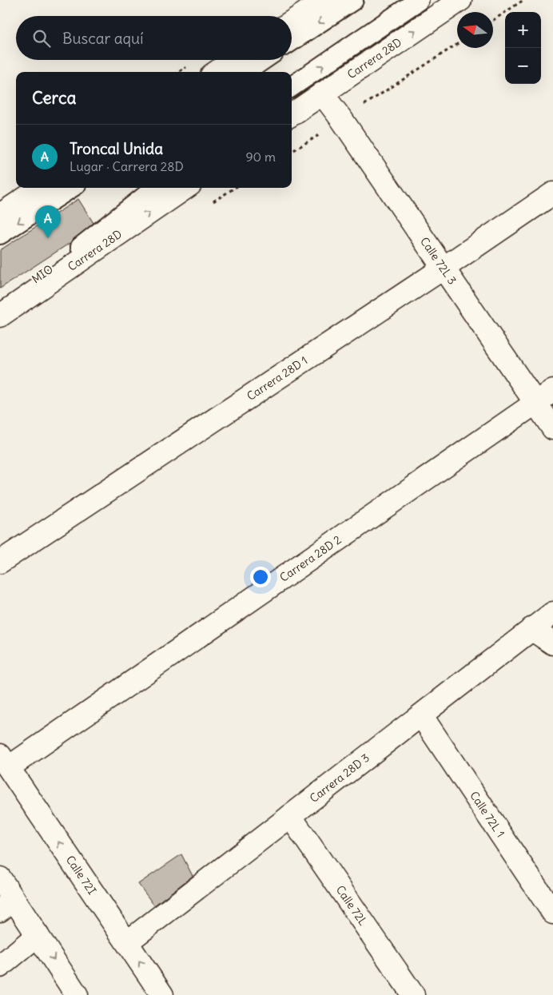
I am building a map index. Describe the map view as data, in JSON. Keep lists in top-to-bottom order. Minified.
{"streets":{"street":["Carrera 28D","Calle 72L 3","Carrera 28D 1","Carrera 28D 2","Carrera 28D 3","Calle 72L 1","Calle 72I","Calle 72L"],"lane":["MIO"]},"crossings":[["Carrera 28D","Calle 72L 3"],["Calle 72L 3","Carrera 28D 1"],["Calle 72L 3","Carrera 28D 2"],["Carrera 28D 2","Calle 72I"],["Carrera 28D 3","Calle 72L 1"],["Carrera 28D 3","Calle 72I"],["Carrera 28D 3","Calle 72L"]],"one_way":["Carrera 28D"],"north":"left","page":{"map_buttons":["+","−"],"search":"Buscar aquí","heading":"Cerca","list":[{"mark":"A","name":"Troncal Unida","note":"Lugar · Carrera 28D","value":"90 m"}],"pins":"A"}}
